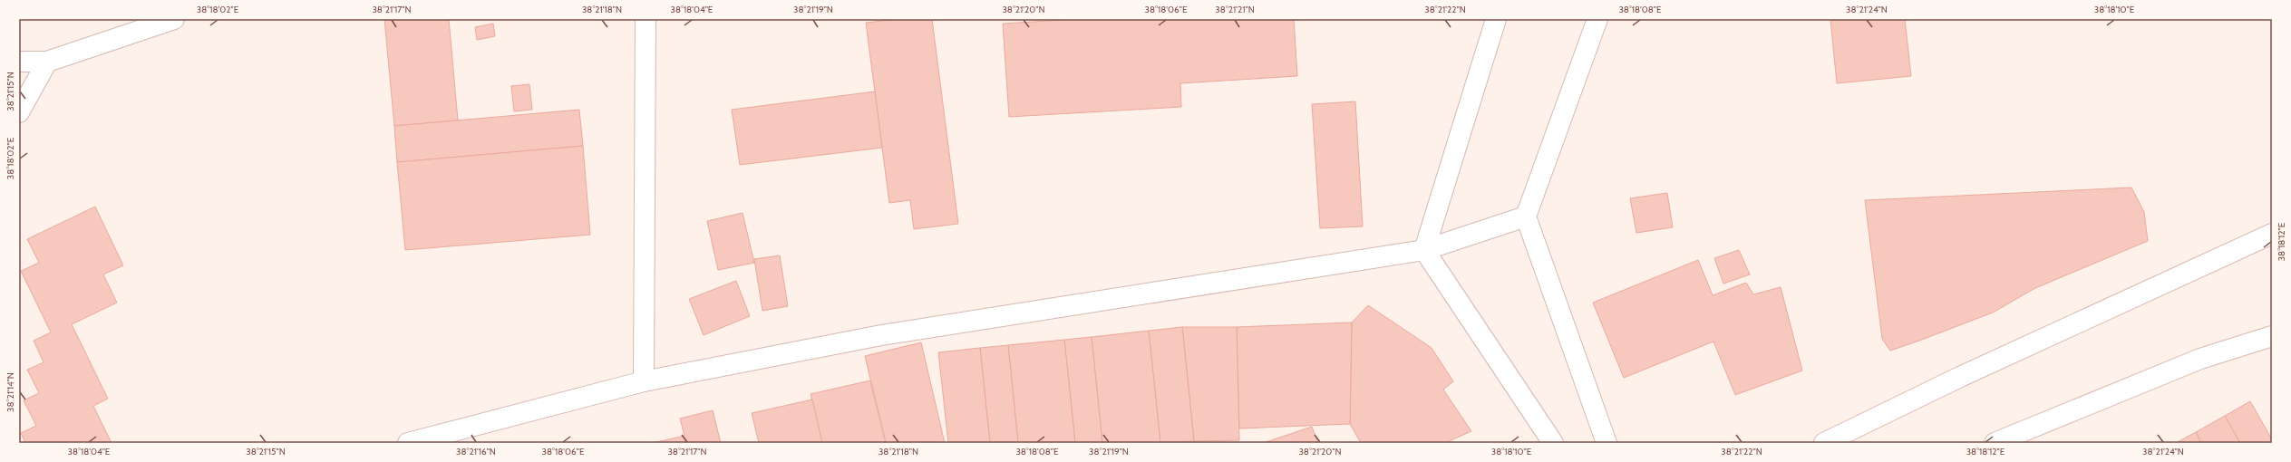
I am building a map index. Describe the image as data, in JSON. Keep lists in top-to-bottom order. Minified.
{"coordinates":["38°18'02\"E","38°21'17\"N","38°21'18\"N","38°18'04\"E","38°21'19\"N","38°21'20\"N","38°18'06\"E","38°21'21\"N","38°21'22\"N","38°18'08\"E","38°21'24\"N","38°18'10\"E","38°21'15\"N","38°18'12\"E","38°21'14\"N","38°21'16\"N"]}
